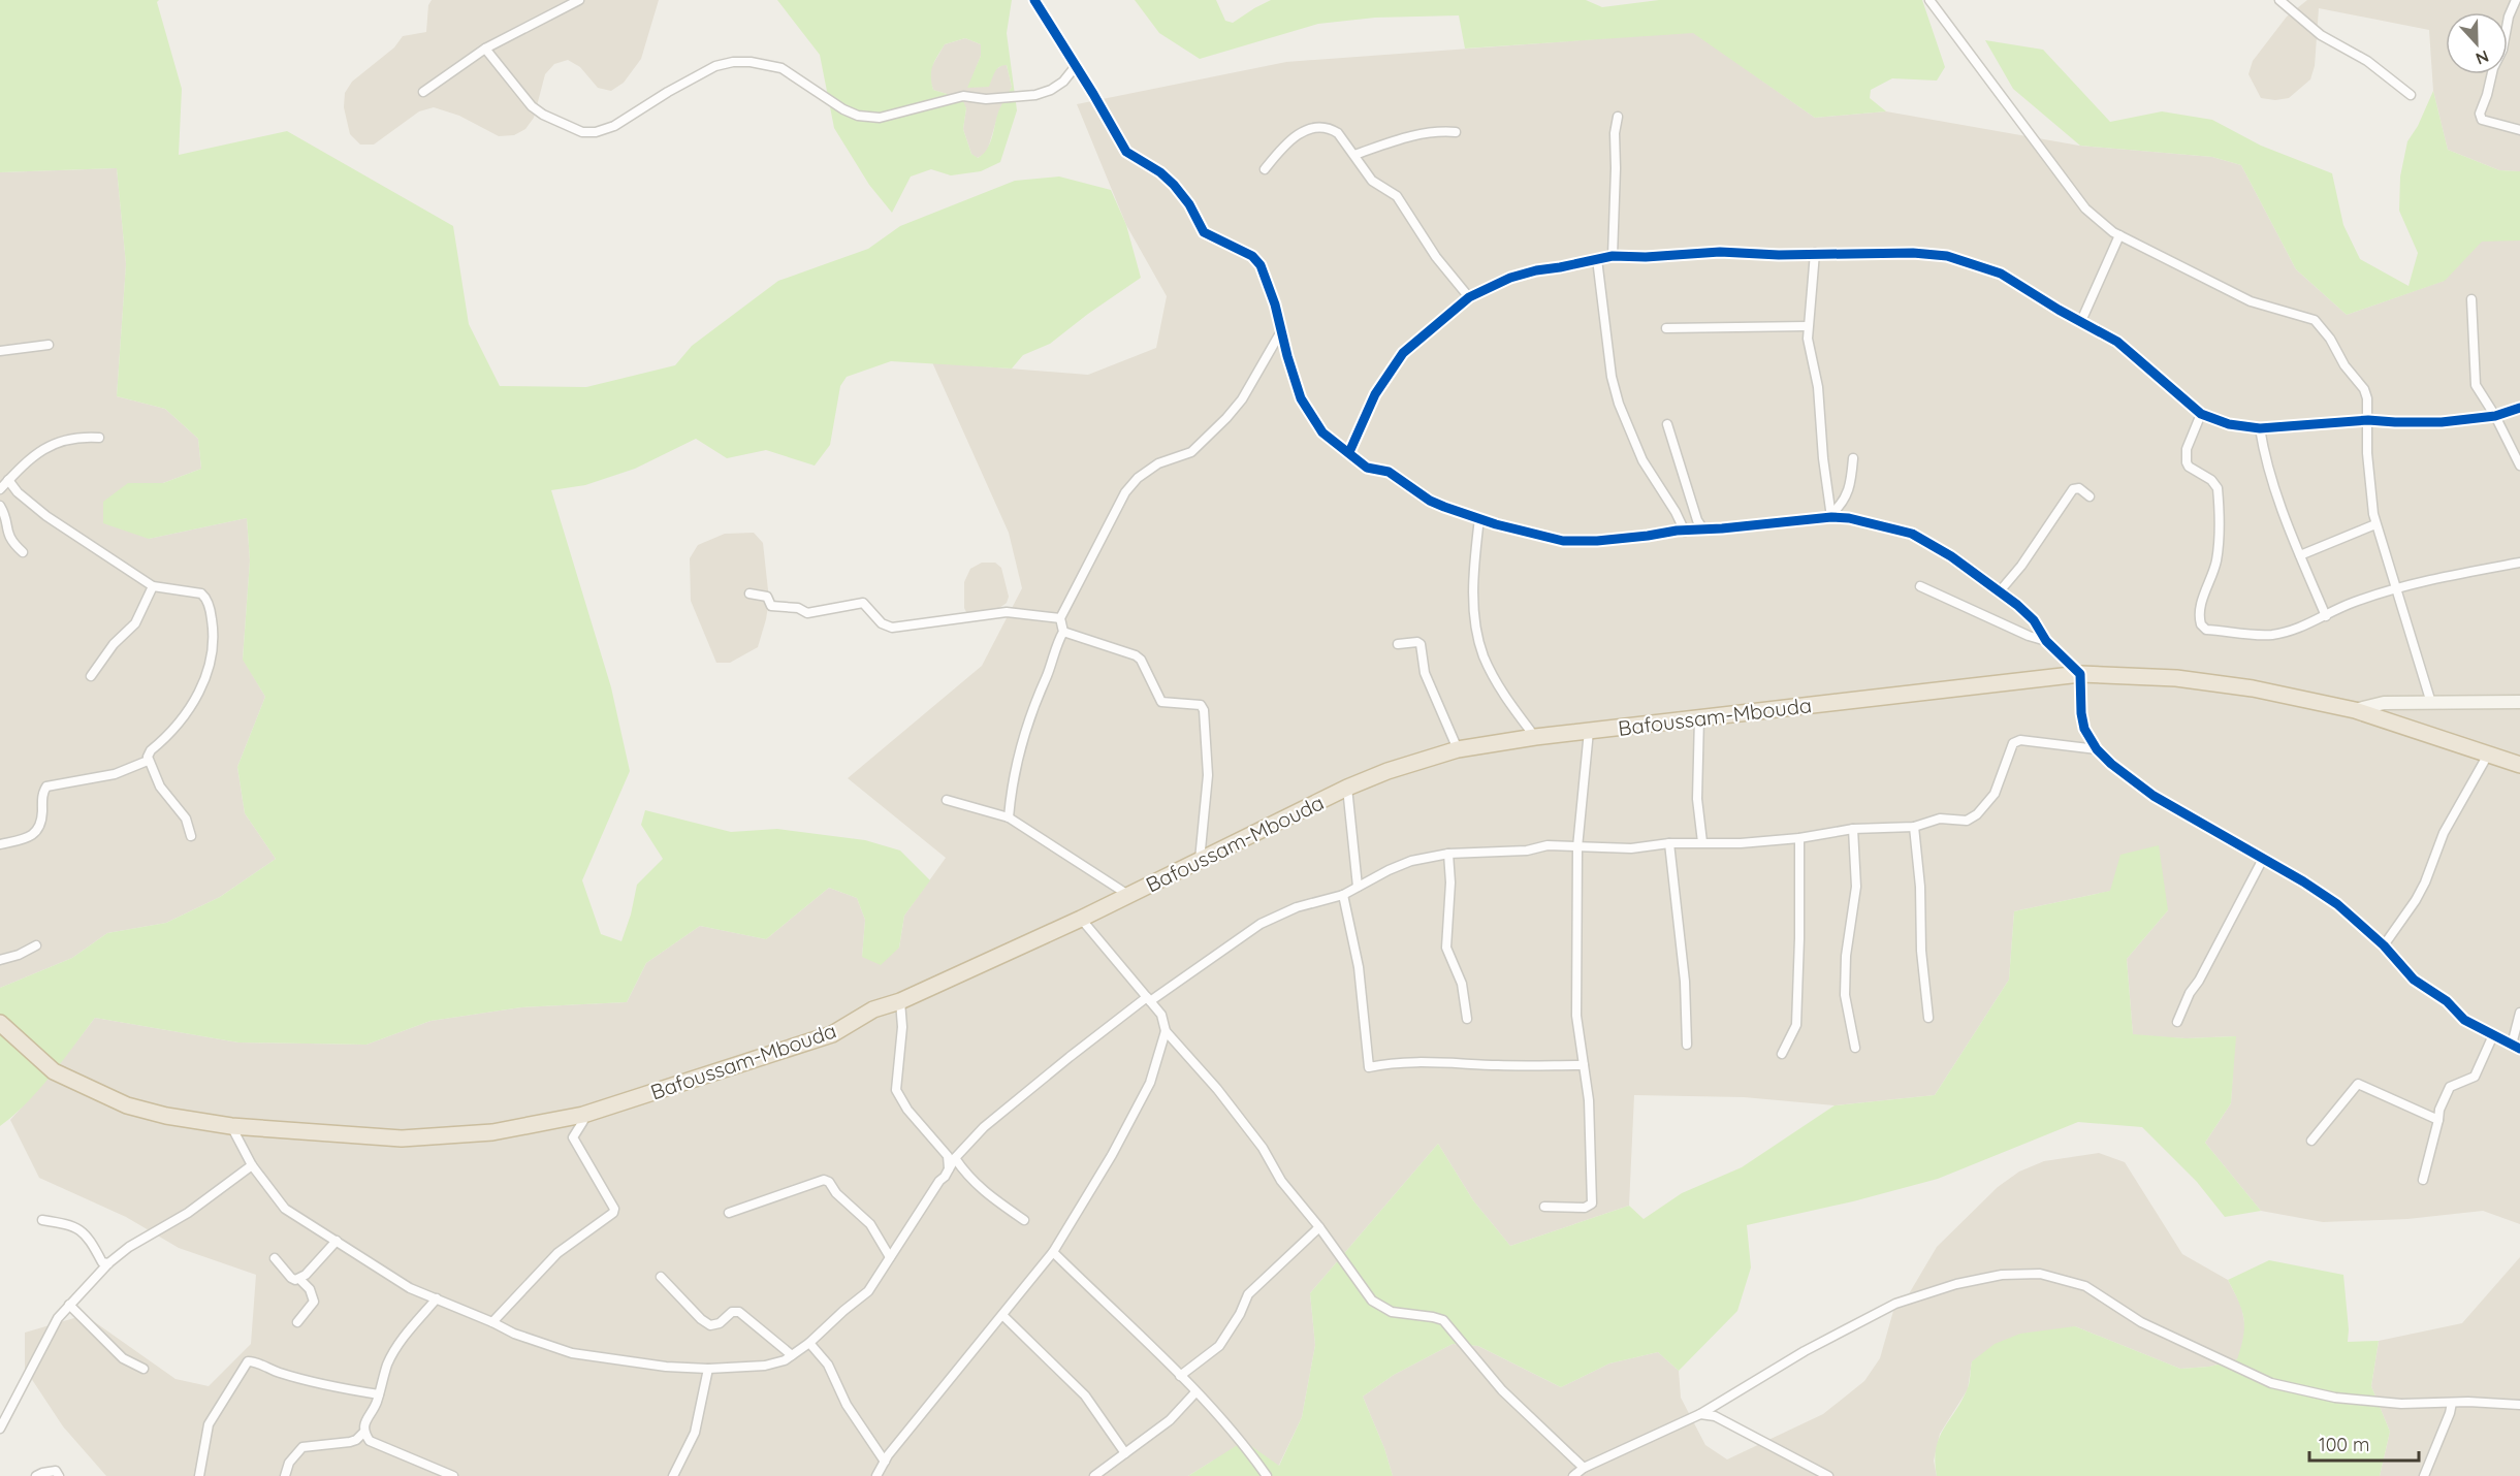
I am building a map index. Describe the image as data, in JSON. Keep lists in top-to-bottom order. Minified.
{"streets":{"highway":["Bafoussam-Mbouda"]},"scale_bar":"100 m","north":"bottom"}
